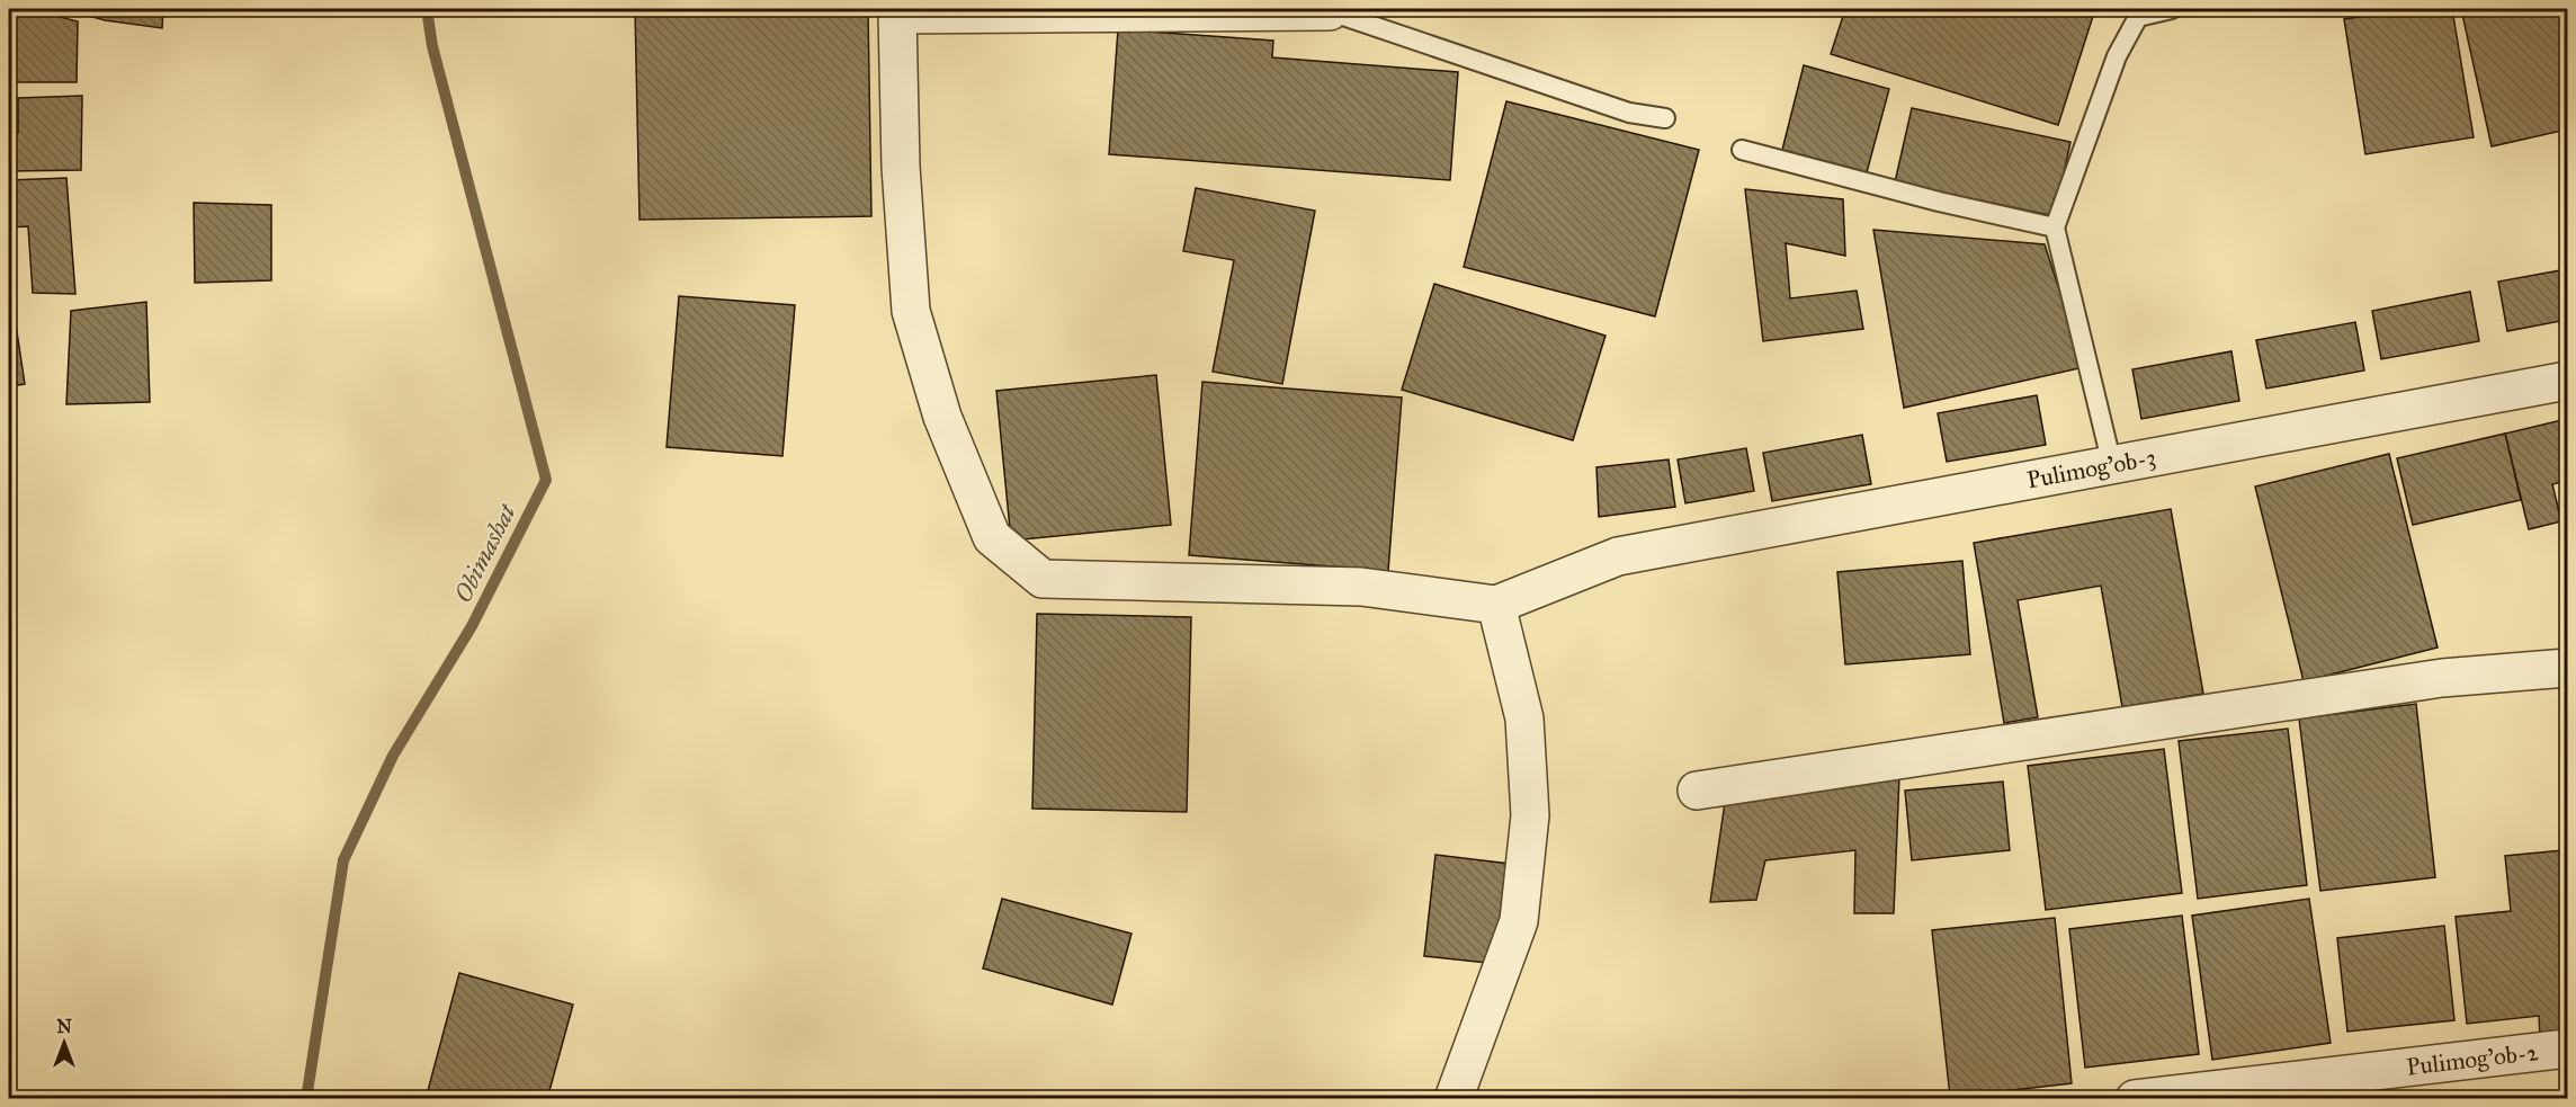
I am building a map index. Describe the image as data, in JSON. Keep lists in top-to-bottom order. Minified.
{"streets":{"street":["Pulimog’ob-3","Pulimog’ob-2"]},"water":["Obimashat"],"north":"top"}
